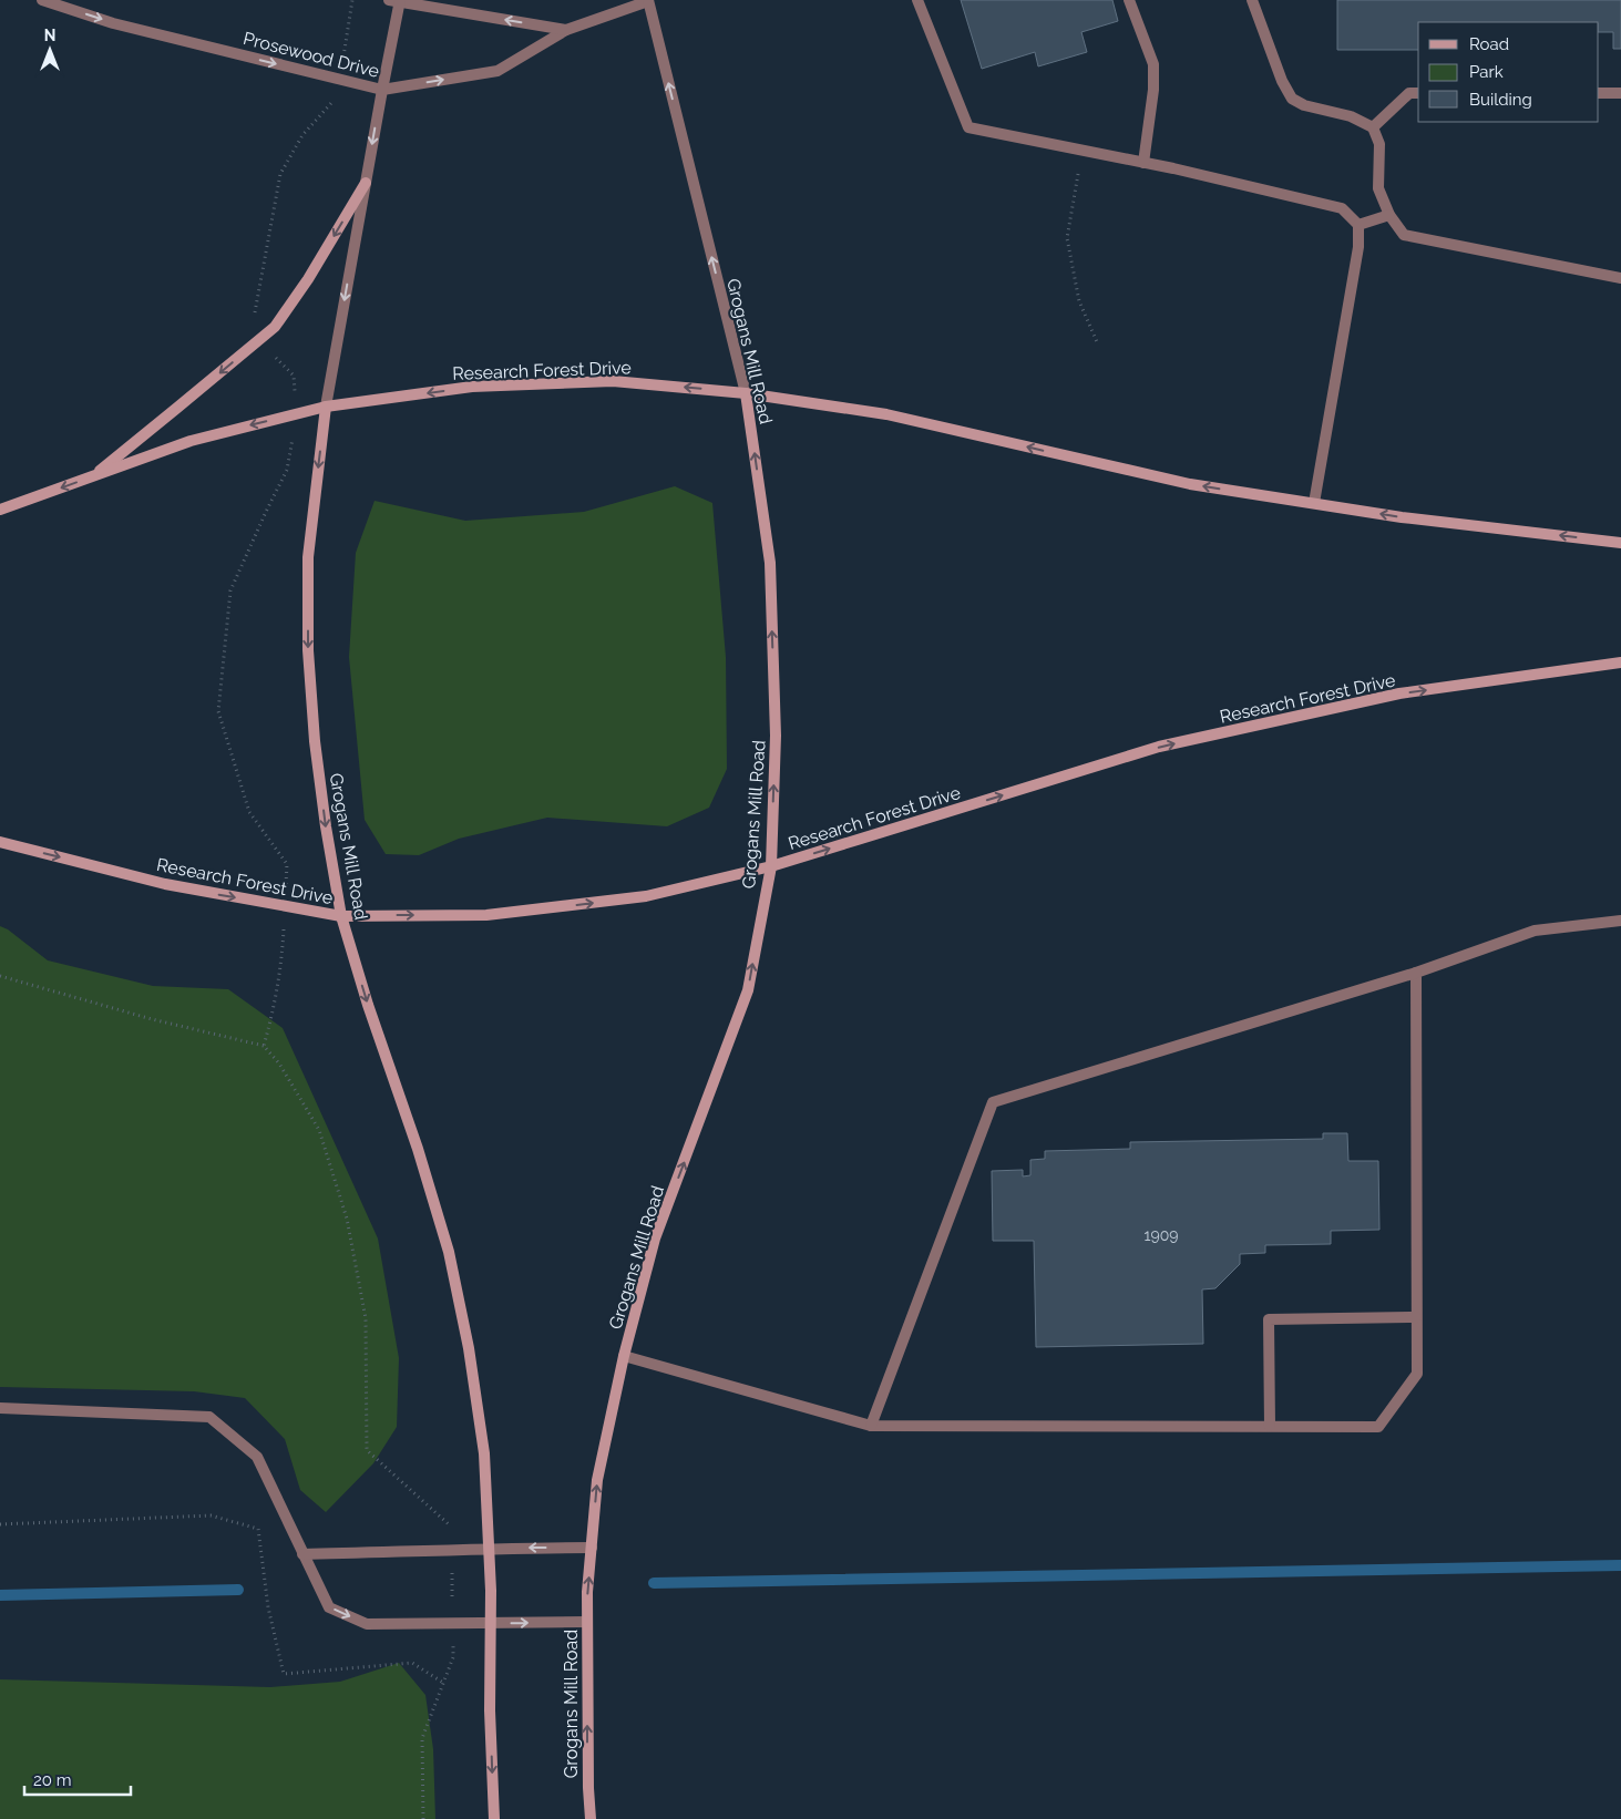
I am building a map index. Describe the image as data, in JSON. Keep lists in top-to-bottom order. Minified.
{"streets":{"main road":["Grogans Mill Road","Research Forest Drive"],"street":["Prosewood Drive"]},"crossings":[["Prosewood Drive","Grogans Mill Road"],["Grogans Mill Road","Research Forest Drive"]],"house_numbers":["1909"],"legend":["Road","Park","Building"],"scale_bar":"20 m","north":"top"}
